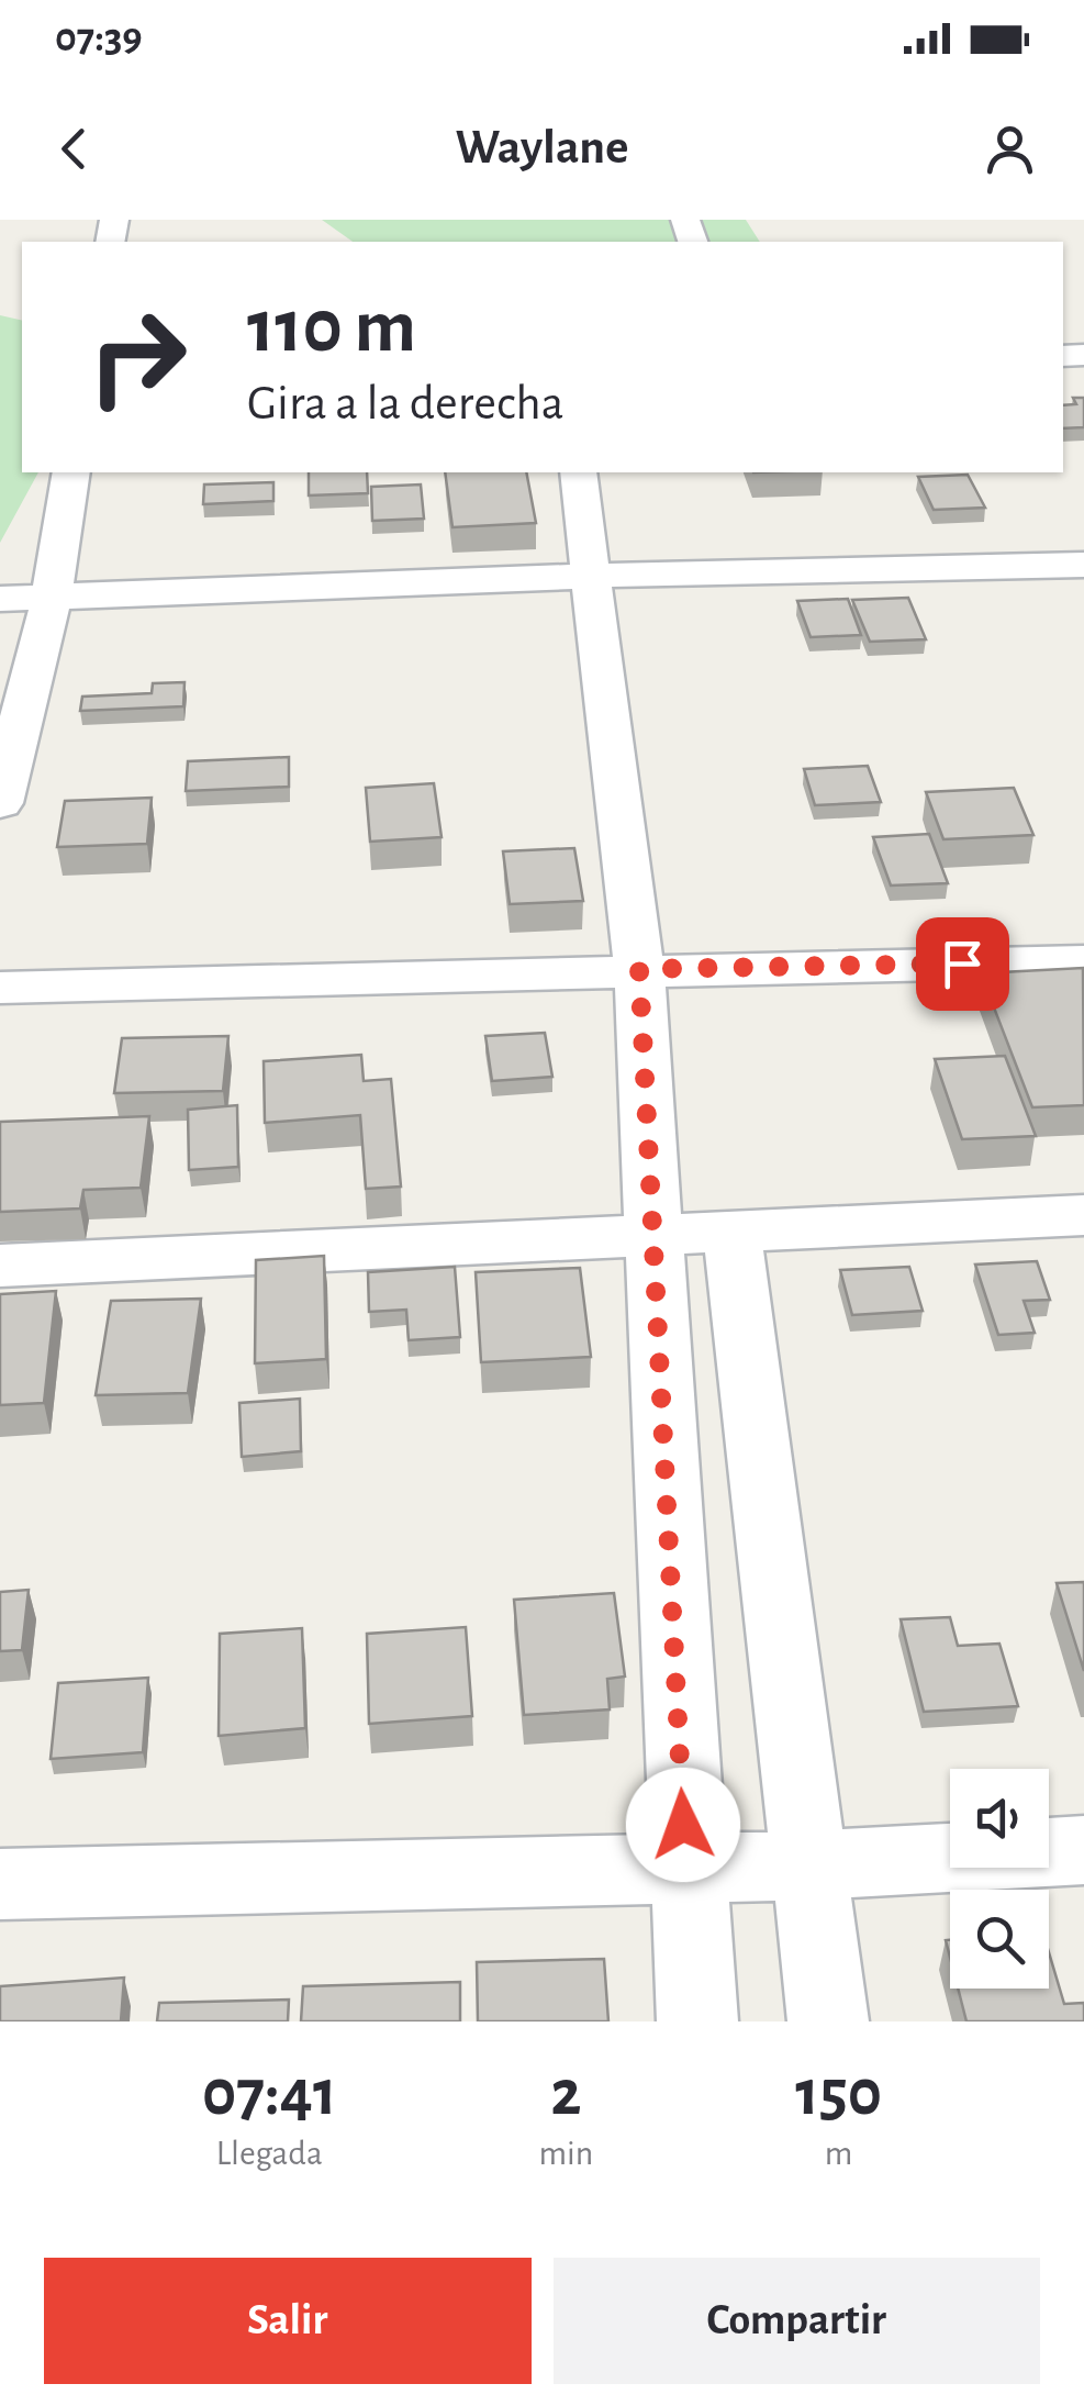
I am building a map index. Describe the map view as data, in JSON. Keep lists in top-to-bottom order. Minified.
{"page":{"status":"07:39","header":"Waylane","turn":["110 m","Gira a la derecha"],"eta":["07:41","Llegada","2","min","150","m"],"buttons":["Salir","Compartir"]}}
